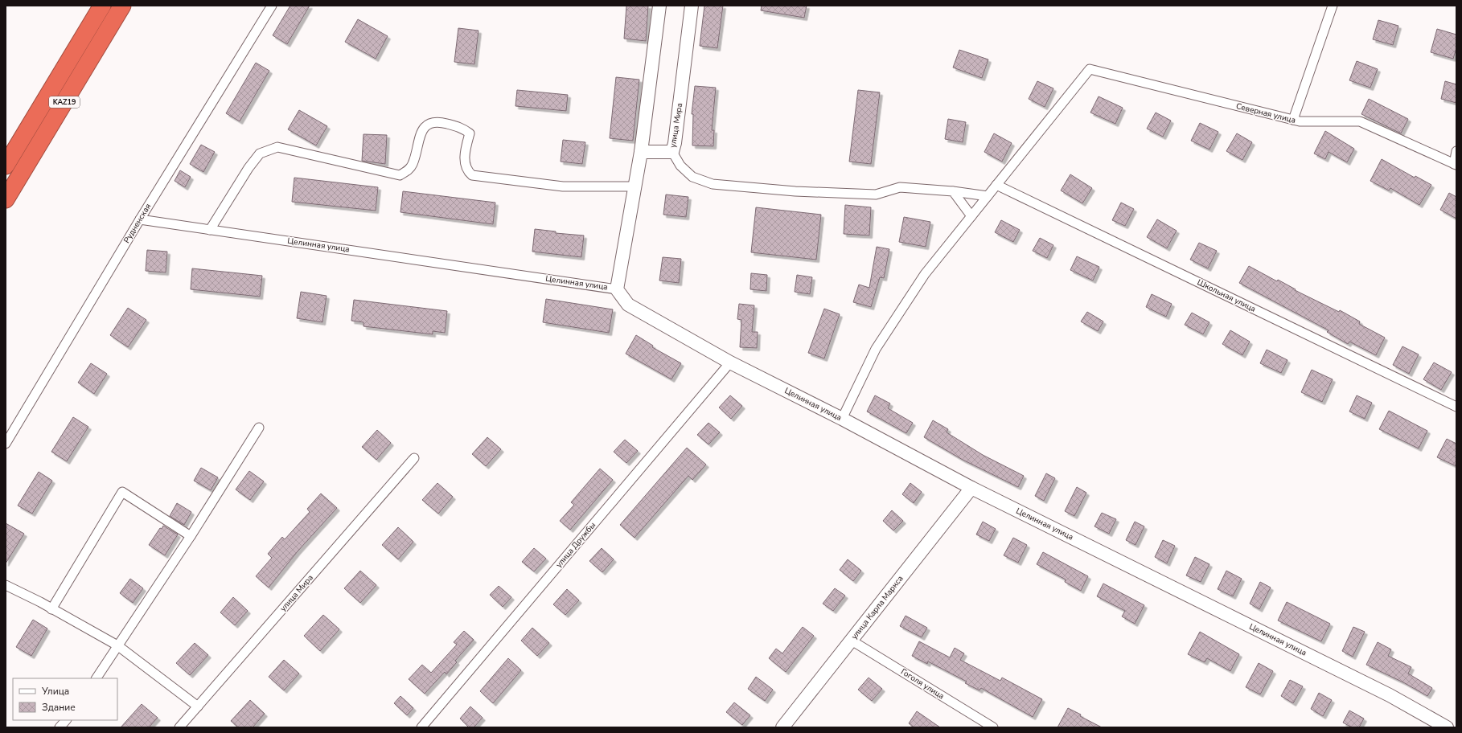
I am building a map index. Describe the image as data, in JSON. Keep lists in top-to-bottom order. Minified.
{"streets":{"highway":["KAZ19"],"street":["Северная улица","улица Мира","Рудненская","Целинная улица","Школьная улица","улица Дружбы","улица Карла Маркса","Гоголя улица"]},"crossings":[["Северная улица","Школьная улица"],["Рудненская","Целинная улица"],["Целинная улица","улица Дружбы"],["Целинная улица","улица Карла Маркса"],["улица Карла Маркса","Гоголя улица"]],"legend":["Улица","Здание"]}
